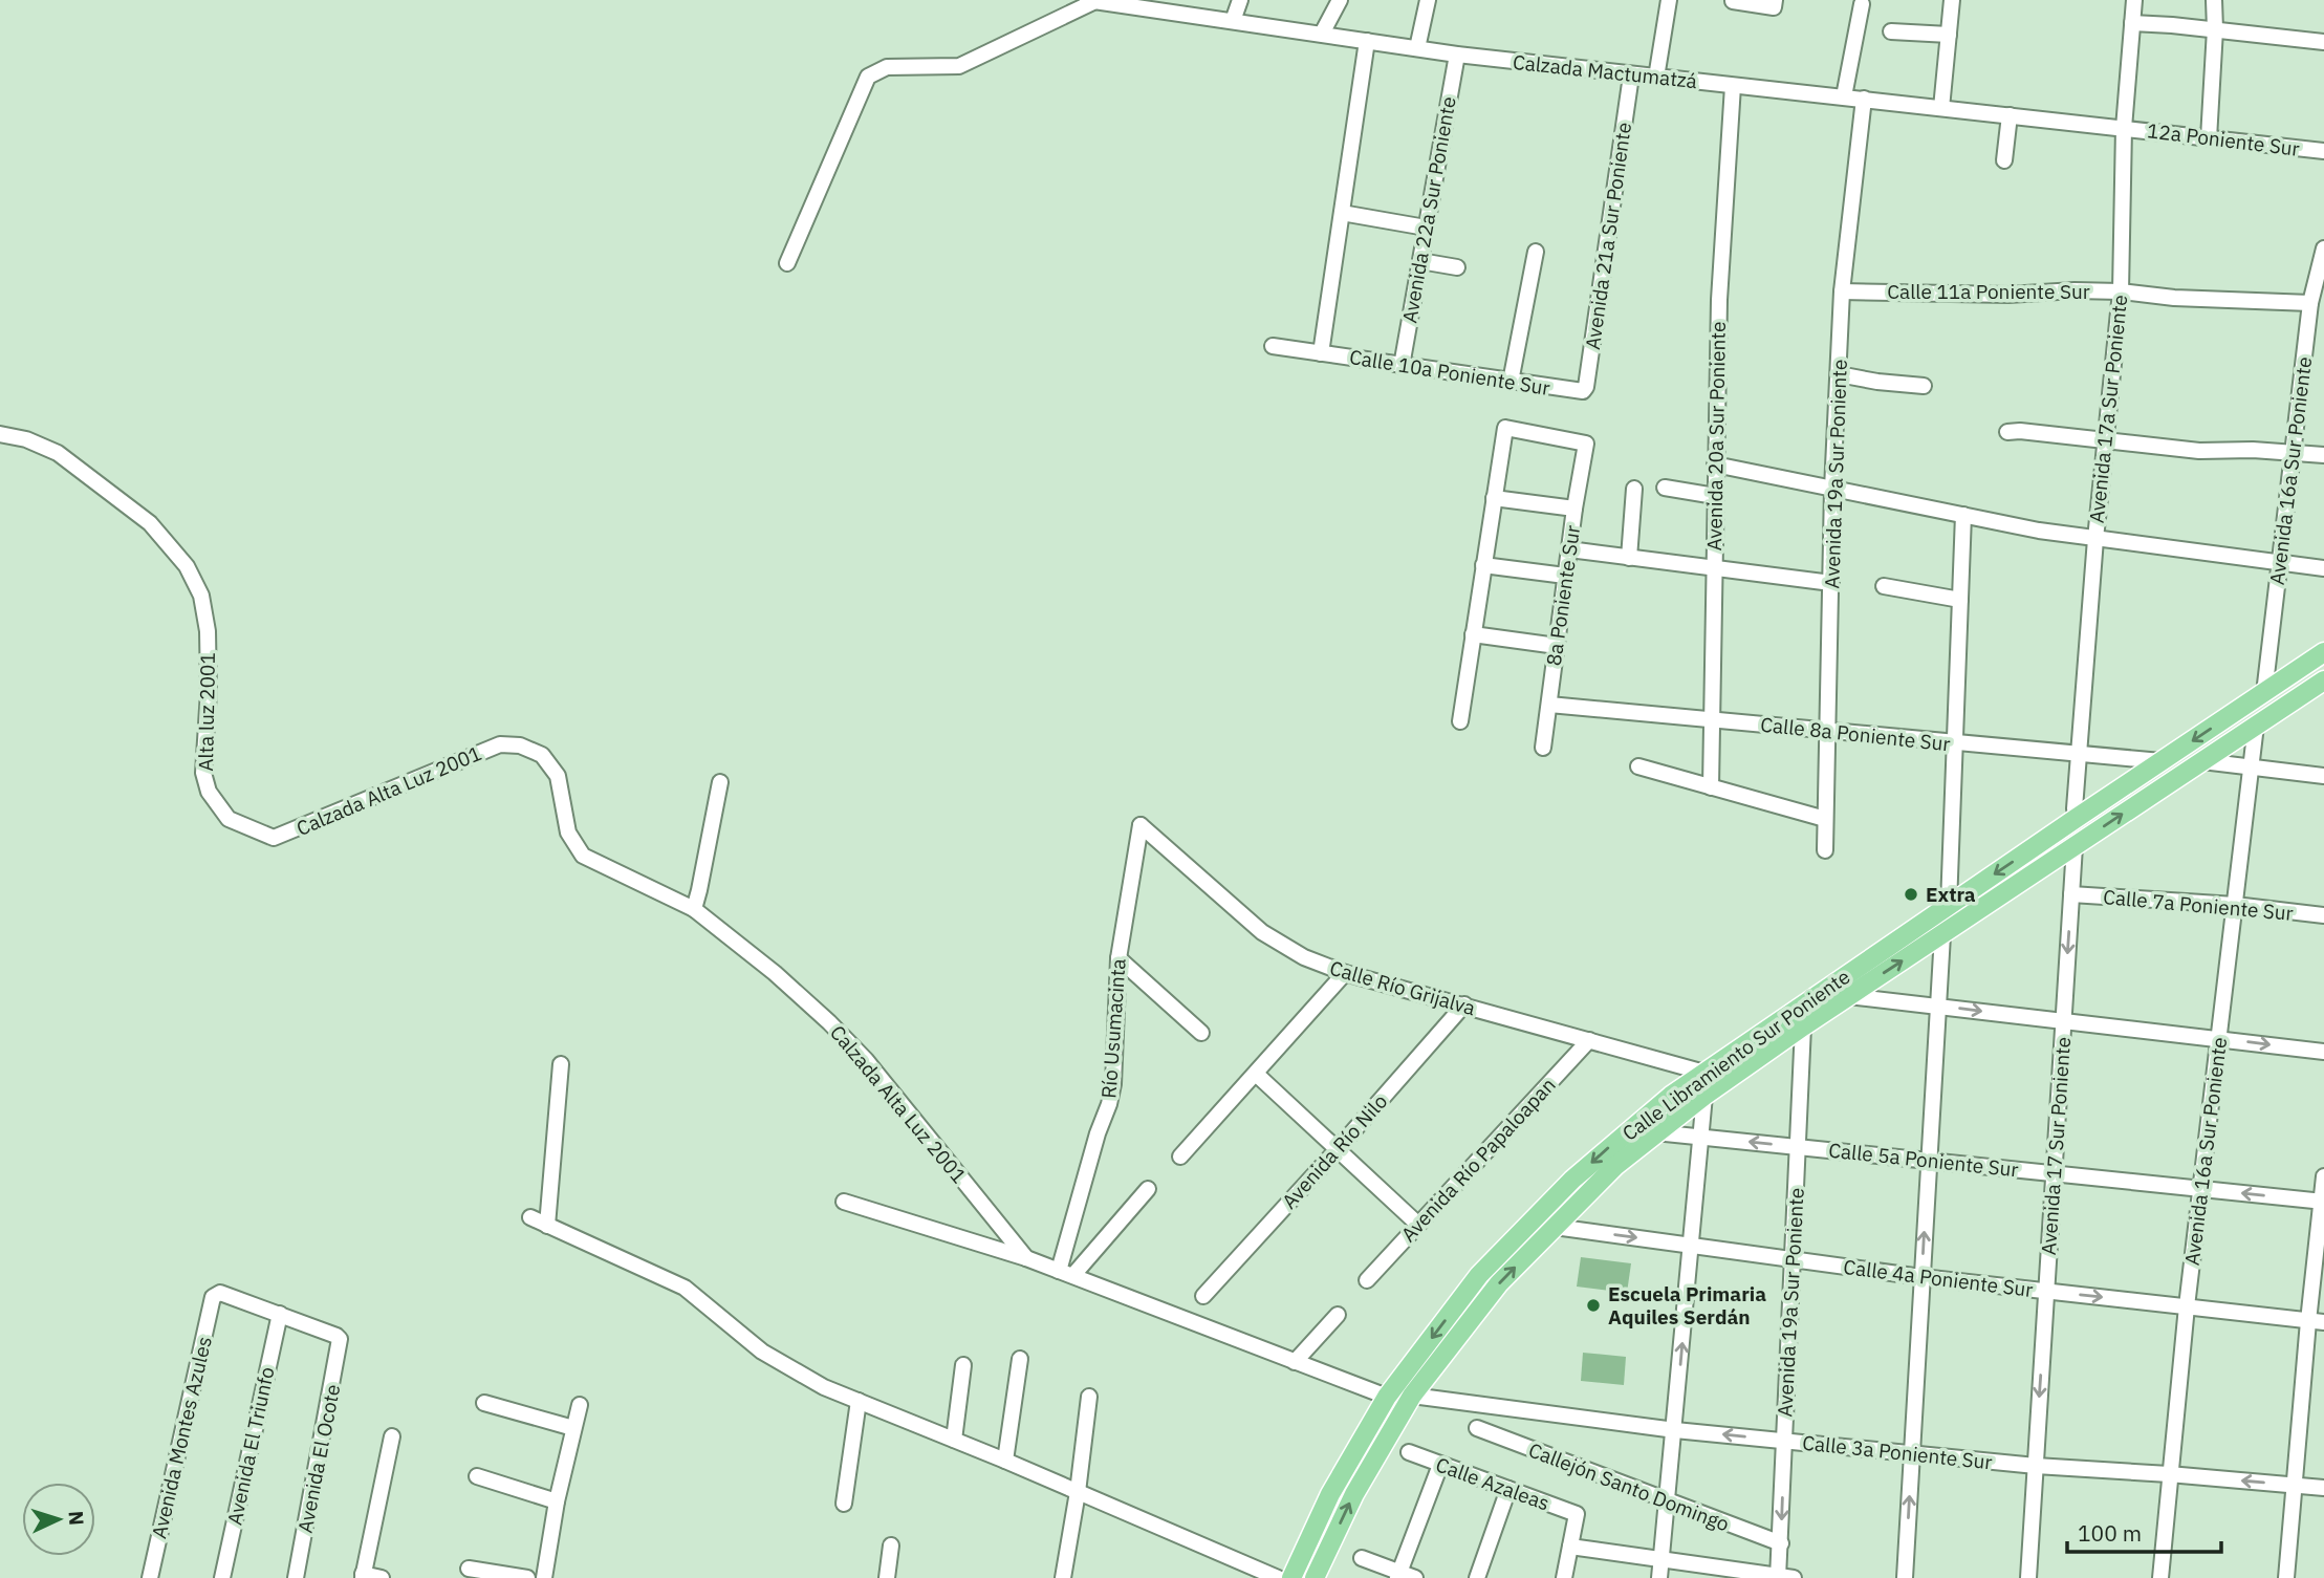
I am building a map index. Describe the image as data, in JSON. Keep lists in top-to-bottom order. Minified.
{"streets":{"main road":["Calle Libramiento Sur Poniente"],"street":["Calzada Mactumatzá","12a Poniente Sur","Avenida 22a Sur Poniente","Avenida 21a Sur Poniente","Calle 11a Poniente Sur","Calle 10a Poniente Sur","Avenida 17a Sur Poniente","Avenida 20a Sur Poniente","Avenida 16a Sur Poniente","Avenida 19a Sur Poniente","8a Poniente Sur","Alta luz 2001","Calle 8a Poniente Sur","Calzada Alta Luz 2001","Calle 7a Poniente Sur","Calle Río Grijalva","Río Usumacinta","Avenida 17 Sur Poniente","Avenida Río Nilo","Avenida Río Papaloapan","Calle 5a Poniente Sur","Calle 4a Poniente Sur","Avenida Montes Azules","Avenida El Triunfo","Calle 3a Poniente Sur","Avenida El Ocote","Calle Azaleas","Callejón Santo Domingo"]},"crossings":[["Calzada Mactumatzá","12a Poniente Sur"],["Calzada Mactumatzá","Avenida 22a Sur Poniente"],["Calzada Mactumatzá","Avenida 21a Sur Poniente"],["Calzada Mactumatzá","Avenida 17a Sur Poniente"],["Calzada Mactumatzá","Avenida 20a Sur Poniente"],["Calzada Mactumatzá","Avenida 19a Sur Poniente"],["12a Poniente Sur","Avenida 17a Sur Poniente"],["Avenida 22a Sur Poniente","Calle 10a Poniente Sur"],["Avenida 21a Sur Poniente","Calle 10a Poniente Sur"],["Calle 11a Poniente Sur","Avenida 17a Sur Poniente"],["Calle 11a Poniente Sur","Avenida 16a Sur Poniente"],["Calle 11a Poniente Sur","Avenida 19a Sur Poniente"],["Avenida 17a Sur Poniente","Calle 8a Poniente Sur"],["Avenida 17a Sur Poniente","Calle Libramiento Sur Poniente"],["Avenida 20a Sur Poniente","Calle 8a Poniente Sur"],["Avenida 16a Sur Poniente","Calle 7a Poniente Sur"],["Avenida 16a Sur Poniente","Calle Libramiento Sur Poniente"],["Avenida 16a Sur Poniente","Calle 5a Poniente Sur"],["Avenida 16a Sur Poniente","Calle 4a Poniente Sur"],["Avenida 16a Sur Poniente","Calle 3a Poniente Sur"],["Avenida 19a Sur Poniente","Calle 8a Poniente Sur"],["Avenida 19a Sur Poniente","Calle Libramiento Sur Poniente"],["Avenida 19a Sur Poniente","Calle 5a Poniente Sur"],["Avenida 19a Sur Poniente","Calle 4a Poniente Sur"],["Avenida 19a Sur Poniente","Calle 3a Poniente Sur"],["Avenida 19a Sur Poniente","Callejón Santo Domingo"],["8a Poniente Sur","Calle 8a Poniente Sur"],["Alta luz 2001","Calzada Alta Luz 2001"],["Calle 8a Poniente Sur","Calle Libramiento Sur Poniente"],["Calzada Alta Luz 2001","Río Usumacinta"],["Calzada Alta Luz 2001","Calle Libramiento Sur Poniente"],["Calle 7a Poniente Sur","Avenida 17 Sur Poniente"],["Calle Río Grijalva","Río Usumacinta"],["Calle Río Grijalva","Calle Libramiento Sur Poniente"],["Calle Río Grijalva","Avenida Río Nilo"],["Calle Río Grijalva","Avenida Río Papaloapan"],["Calle Libramiento Sur Poniente","Avenida 17 Sur Poniente"],["Calle Libramiento Sur Poniente","Calle 5a Poniente Sur"],["Calle Libramiento Sur Poniente","Calle 4a Poniente Sur"],["Calle Libramiento Sur Poniente","Calle 3a Poniente Sur"],["Avenida 17 Sur Poniente","Calle 5a Poniente Sur"],["Avenida 17 Sur Poniente","Calle 4a Poniente Sur"],["Avenida 17 Sur Poniente","Calle 3a Poniente Sur"],["Avenida Montes Azules","Avenida El Triunfo"],["Avenida Montes Azules","Avenida El Ocote"],["Avenida El Triunfo","Avenida El Ocote"]],"one_way":["Calle 4a Poniente Sur"],"places":["Extra","Escuela Primaria Aquiles Serdán"],"scale_bar":"100 m","north":"right"}
